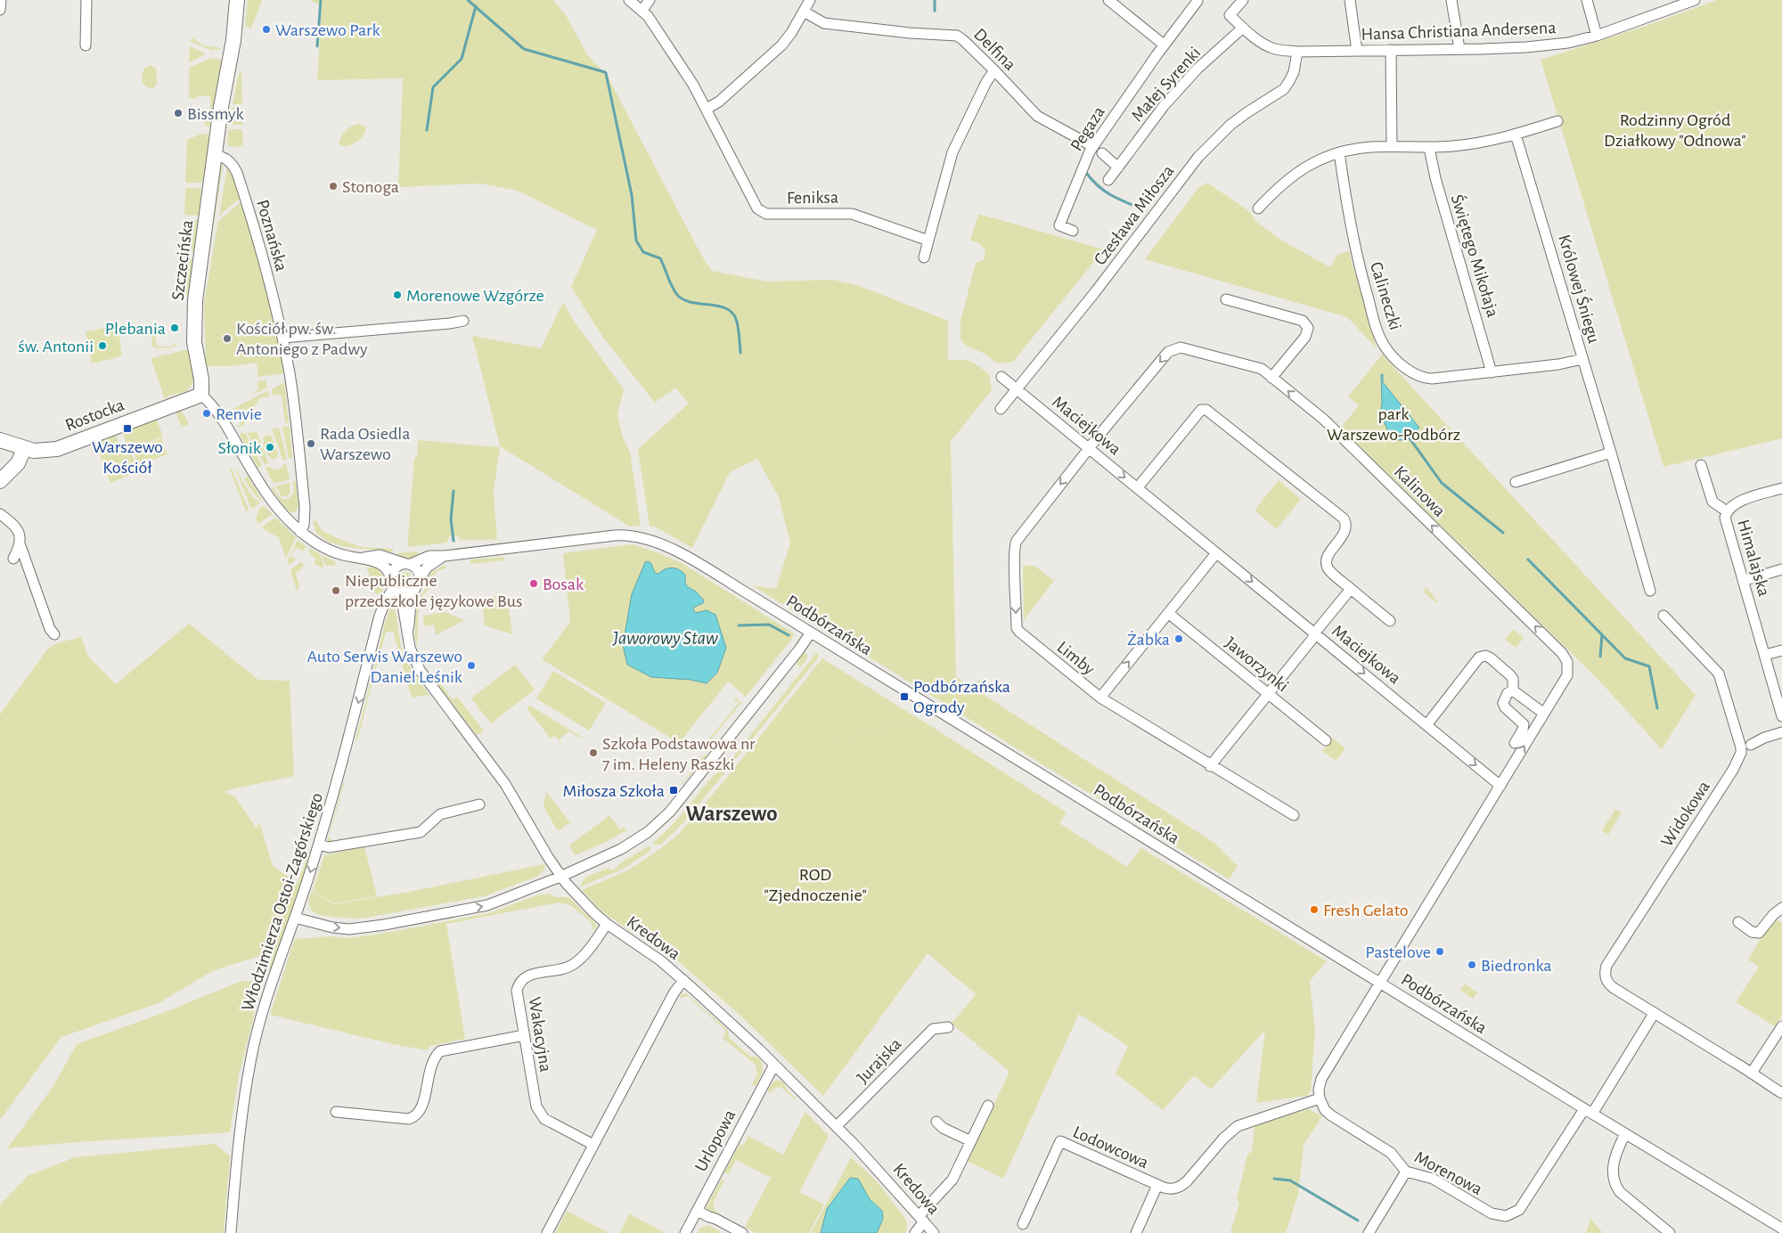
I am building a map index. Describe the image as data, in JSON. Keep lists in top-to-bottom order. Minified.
{"streets":{"street":["Hansa Christiana Andersena","Delfina","Małej Syrenki","Pegaza","Feniksa","Czesława Miłosza","Poznańska","Świętego Mikołaja","Szczecińska","Królowej Śniegu","Calineczki","Rostocka","Maciejkowa","Kalinowa","Himalajska","Podbórzańska","Limby","Jaworzynki","Widokowa","Włodzimierza Ostoi-Zagórskiego","Kredowa","Wakacyjna","Jurajska","Urlopowa","Lodowcowa","Morenowa"]},"crossings":[["Hansa Christiana Andersena","Małej Syrenki"],["Hansa Christiana Andersena","Czesława Miłosza"],["Delfina","Pegaza"],["Czesława Miłosza","Maciejkowa"],["Poznańska","Szczecińska"],["Świętego Mikołaja","Calineczki"],["Szczecińska","Rostocka"],["Królowej Śniegu","Calineczki"],["Maciejkowa","Kalinowa"],["Maciejkowa","Limby"],["Kalinowa","Limby"],["Podbórzańska","Włodzimierza Ostoi-Zagórskiego"],["Podbórzańska","Kredowa"],["Podbórzańska","Morenowa"],["Włodzimierza Ostoi-Zagórskiego","Kredowa"],["Kredowa","Wakacyjna"],["Kredowa","Jurajska"],["Kredowa","Urlopowa"],["Lodowcowa","Morenowa"]],"one_way":["Maciejkowa","Włodzimierza Ostoi-Zagórskiego"],"districts":["Warszewo"],"water":["Jaworowy Staw"],"parks":["Rodzinny Ogród Działkowy \"Odnowa\"","park Warszewo-Podbórz","ROD \"Zjednoczenie\""],"places":{"other":["Warszewo Park","Bissmyk","Stonoga","Morenowe Wzgórze","Plebania","Kościół pw. św. Antoniego z Padwy","św. Antonii","Renvie","Rada Osiedla Warszewo","Słonik","Bosak","Niepubliczne przedszkole językowe Bus","Żabka","Auto Serwis Warszewo Daniel Leśnik","Szkoła Podstawowa nr 7 im. Heleny Raszki","Fresh Gelato","Pastelove","Biedronka"],"transit":["Warszewo Kościół","Podbórzańska Ogrody","Miłosza Szkoła"]}}
